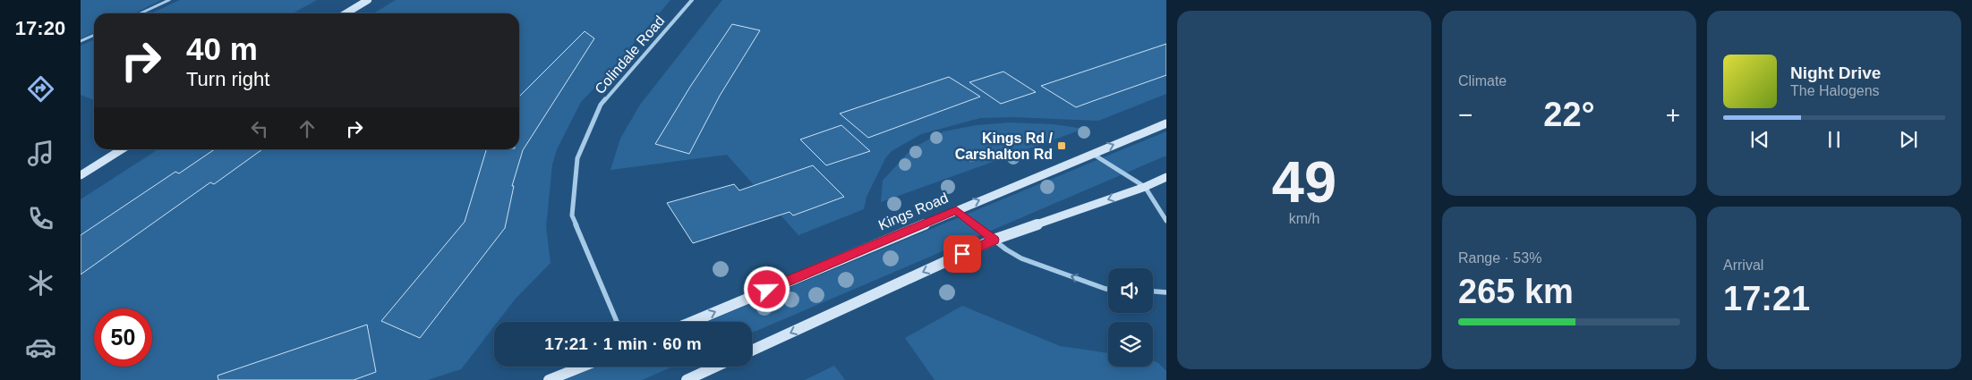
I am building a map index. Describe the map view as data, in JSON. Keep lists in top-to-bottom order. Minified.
{"streets":{"main road":["Kings Road"],"street":["Colindale Road"]},"places":{"transit":["Kings Rd / Carshalton Rd"]},"page":{"tabs":"17:20","tile":[["49","km/h"],"Climate",["Range · 53%","265 km"],["Arrival","17:21"]],"turn":["40 m","Turn right"],"song":["Night Drive","The Halogens"],"heat":["−","22°","+"],"limit":"50","trip":"17:21 · 1 min · 60 m"}}
